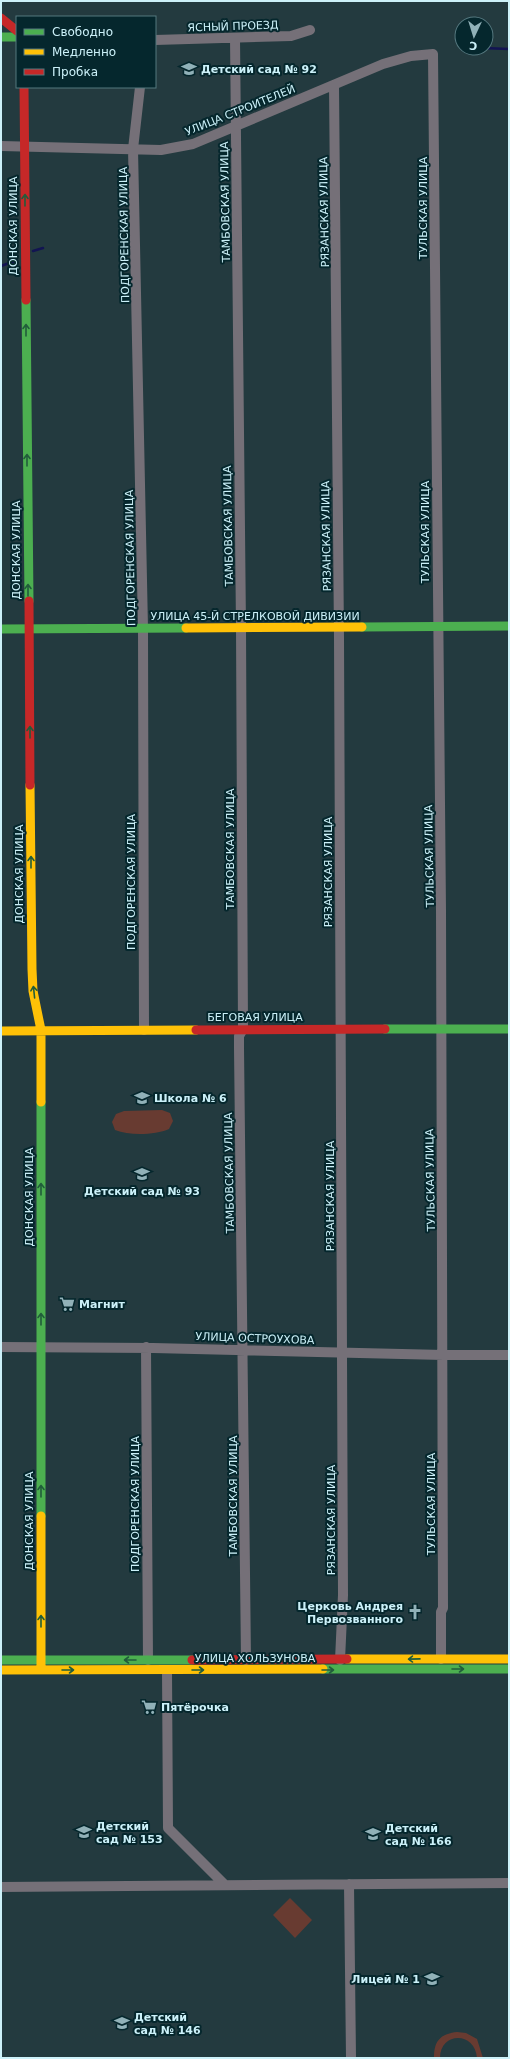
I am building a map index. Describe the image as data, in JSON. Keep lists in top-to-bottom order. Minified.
{"streets":{"street":["ЯСНЫЙ ПРОЕЗД","УЛИЦА СТРОИТЕЛЕЙ","ТАМБОВСКАЯ УЛИЦА","ТУЛЬСКАЯ УЛИЦА","РЯЗАНСКАЯ УЛИЦА","ДОНСКАЯ УЛИЦА","ПОДГОРЕНСКАЯ УЛИЦА","УЛИЦА 45-Й СТРЕЛКОВОЙ ДИВИЗИИ","БЕГОВАЯ УЛИЦА","УЛИЦА ОСТРОУХОВА","УЛИЦА ХОЛЬЗУНОВА"]},"crossings":[["ЯСНЫЙ ПРОЕЗД","ТАМБОВСКАЯ УЛИЦА"],["УЛИЦА СТРОИТЕЛЕЙ","ТАМБОВСКАЯ УЛИЦА"],["УЛИЦА СТРОИТЕЛЕЙ","ТУЛЬСКАЯ УЛИЦА"],["УЛИЦА СТРОИТЕЛЕЙ","РЯЗАНСКАЯ УЛИЦА"],["УЛИЦА СТРОИТЕЛЕЙ","ДОНСКАЯ УЛИЦА"],["УЛИЦА СТРОИТЕЛЕЙ","ПОДГОРЕНСКАЯ УЛИЦА"],["ТАМБОВСКАЯ УЛИЦА","УЛИЦА 45-Й СТРЕЛКОВОЙ ДИВИЗИИ"],["ТАМБОВСКАЯ УЛИЦА","БЕГОВАЯ УЛИЦА"],["ТАМБОВСКАЯ УЛИЦА","УЛИЦА ОСТРОУХОВА"],["ТАМБОВСКАЯ УЛИЦА","УЛИЦА ХОЛЬЗУНОВА"],["ТУЛЬСКАЯ УЛИЦА","УЛИЦА 45-Й СТРЕЛКОВОЙ ДИВИЗИИ"],["ТУЛЬСКАЯ УЛИЦА","БЕГОВАЯ УЛИЦА"],["ТУЛЬСКАЯ УЛИЦА","УЛИЦА ОСТРОУХОВА"],["ТУЛЬСКАЯ УЛИЦА","УЛИЦА ХОЛЬЗУНОВА"],["РЯЗАНСКАЯ УЛИЦА","УЛИЦА 45-Й СТРЕЛКОВОЙ ДИВИЗИИ"],["РЯЗАНСКАЯ УЛИЦА","БЕГОВАЯ УЛИЦА"],["РЯЗАНСКАЯ УЛИЦА","УЛИЦА ОСТРОУХОВА"],["РЯЗАНСКАЯ УЛИЦА","УЛИЦА ХОЛЬЗУНОВА"],["ДОНСКАЯ УЛИЦА","УЛИЦА 45-Й СТРЕЛКОВОЙ ДИВИЗИИ"],["ДОНСКАЯ УЛИЦА","БЕГОВАЯ УЛИЦА"],["ДОНСКАЯ УЛИЦА","УЛИЦА ОСТРОУХОВА"],["ДОНСКАЯ УЛИЦА","УЛИЦА ХОЛЬЗУНОВА"],["ПОДГОРЕНСКАЯ УЛИЦА","УЛИЦА 45-Й СТРЕЛКОВОЙ ДИВИЗИИ"],["ПОДГОРЕНСКАЯ УЛИЦА","БЕГОВАЯ УЛИЦА"],["ПОДГОРЕНСКАЯ УЛИЦА","УЛИЦА ОСТРОУХОВА"],["ПОДГОРЕНСКАЯ УЛИЦА","УЛИЦА ХОЛЬЗУНОВА"]],"one_way":["ДОНСКАЯ УЛИЦА"],"places":{"school or university":["Детский сад № 92","Школа № 6","Детский сад № 93","Детский сад № 153","Детский сад № 166","Лицей № 1","Детский сад № 146"],"supermarket":["Магнит","Пятёрочка"],"church":["Церковь Андрея Первозванного"]},"legend":["Свободно","Медленно","Пробка"],"north":"bottom"}
